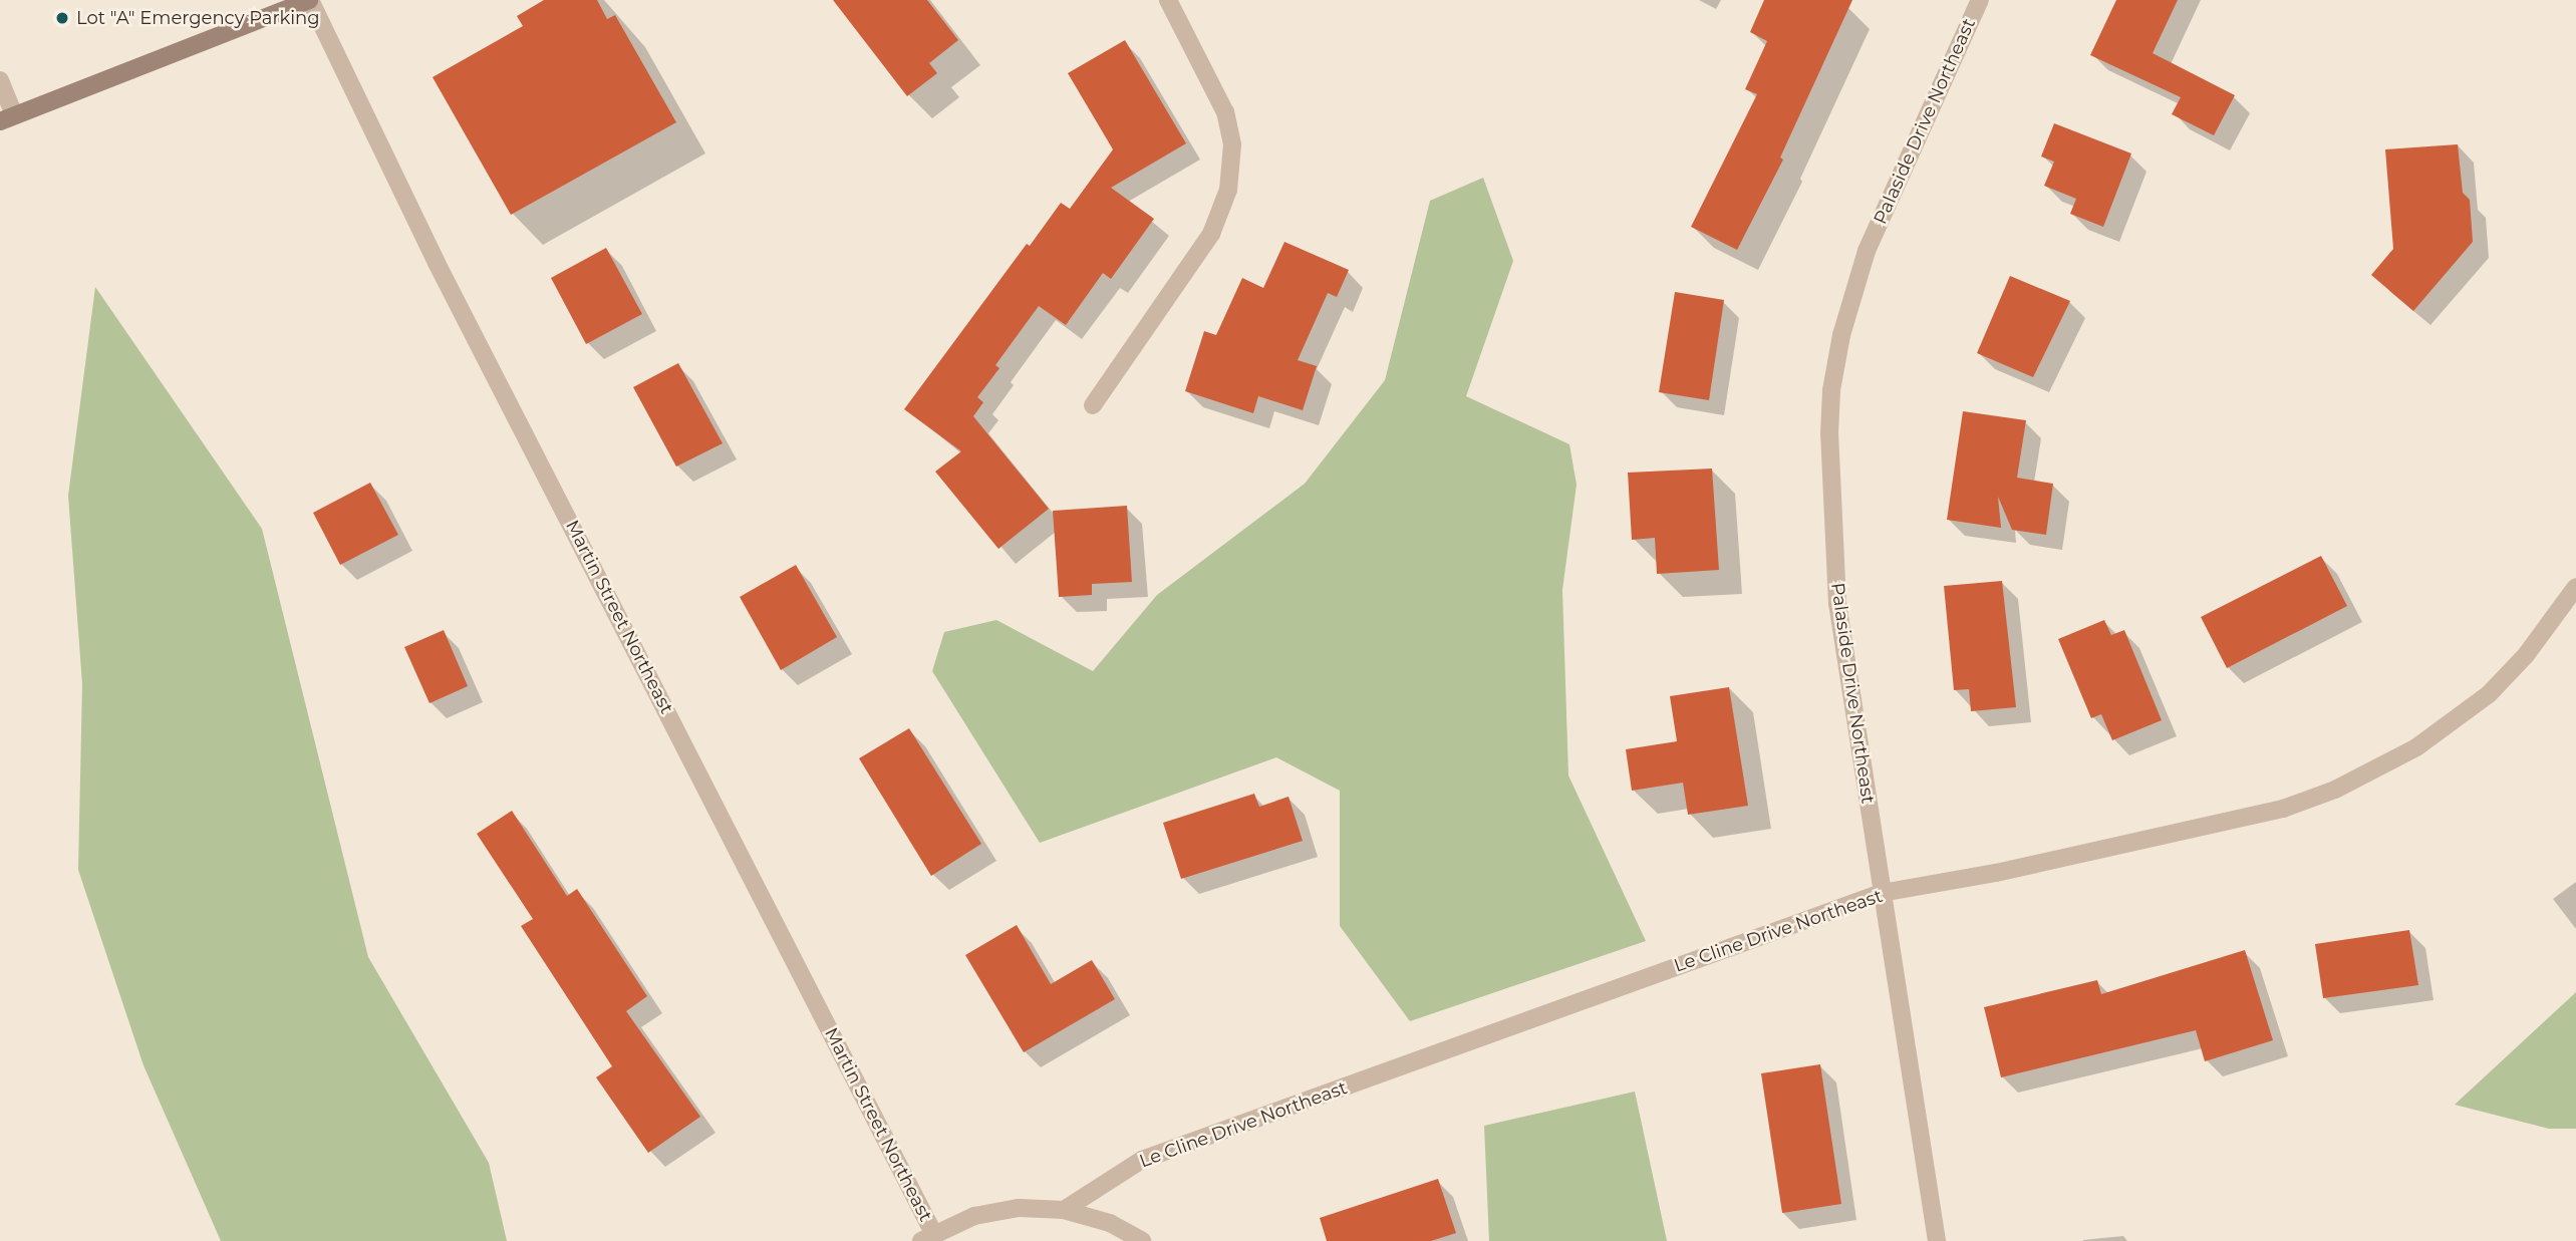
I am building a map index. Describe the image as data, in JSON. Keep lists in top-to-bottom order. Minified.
{"streets":{"street":["Palaside Drive Northeast","Martin Street Northeast","Le Cline Drive Northeast"]},"crossings":[["Palaside Drive Northeast","Le Cline Drive Northeast"]],"places":["Lot \"A\" Emergency Parking"]}
